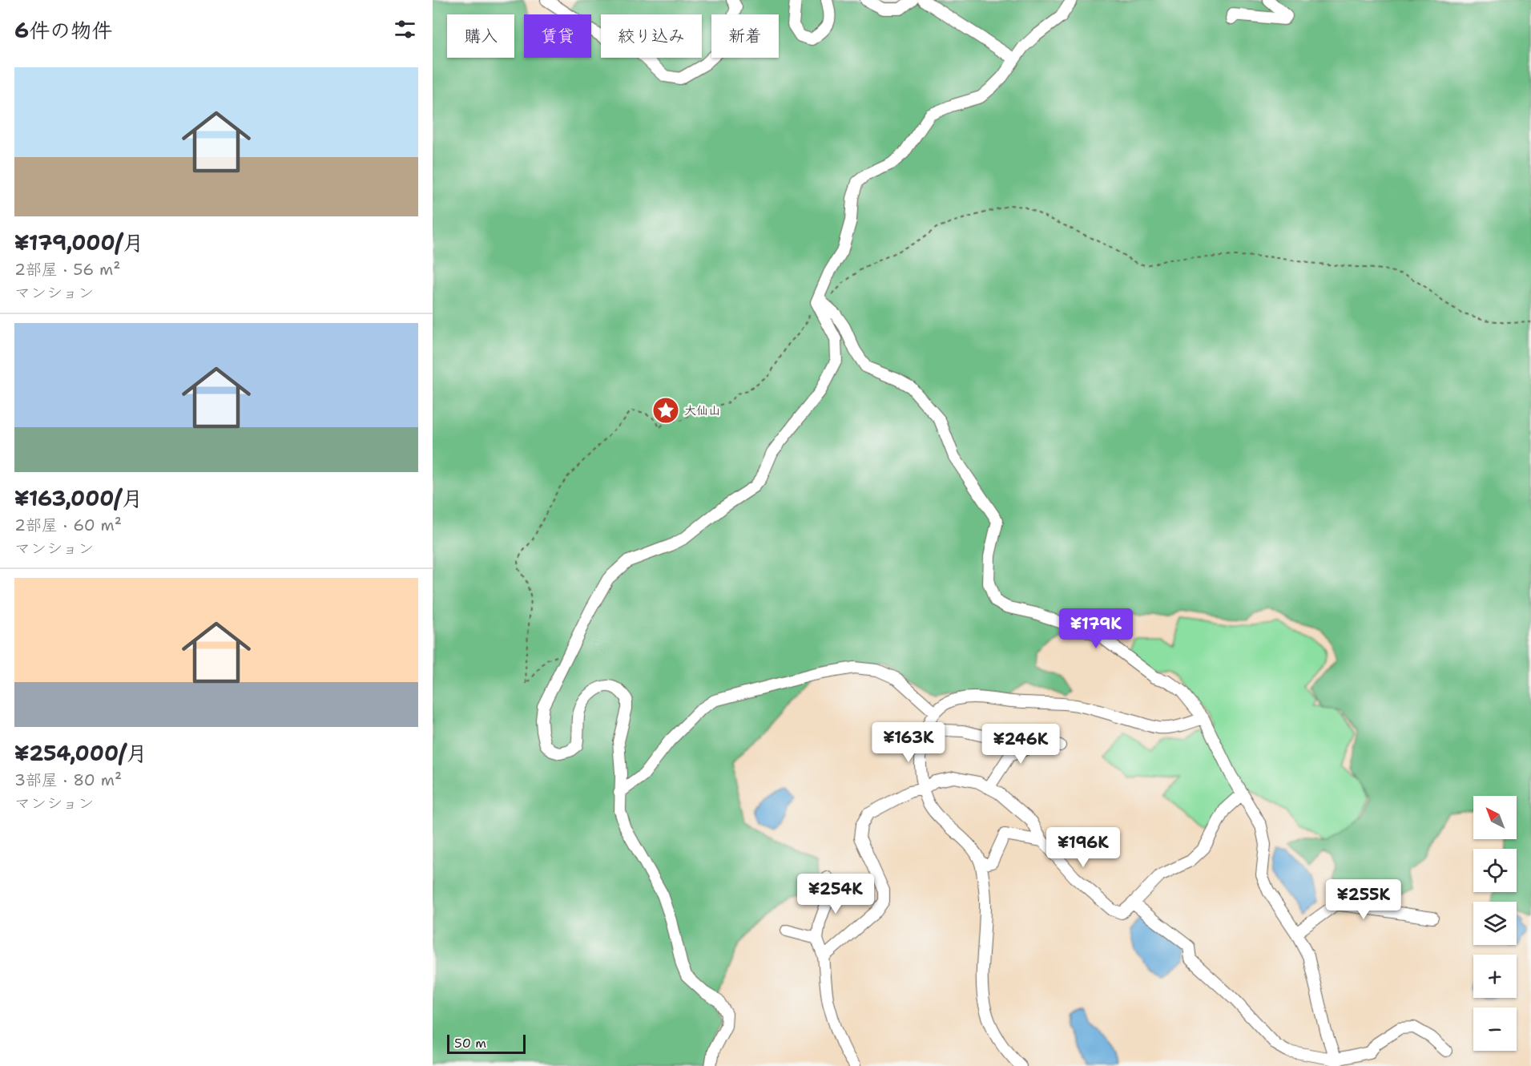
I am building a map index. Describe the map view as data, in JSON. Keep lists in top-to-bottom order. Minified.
{"places":{"place":["大仙山"]},"scale_bar":"50 m","north":"top left","page":{"heading":"6件の物件","chip":["購入","賃貸","絞り込み","新着"],"list":[{"name":"¥179,000/月","note":"2部屋 · 56 m² · マンション"},{"name":"¥163,000/月","note":"2部屋 · 60 m² · マンション"},{"name":"¥254,000/月","note":"3部屋 · 80 m² · マンション"}],"price":["¥179K","¥163K","¥246K","¥196K","¥254K","¥255K"],"map_buttons":["+","−"],"scale":"50 m"}}
